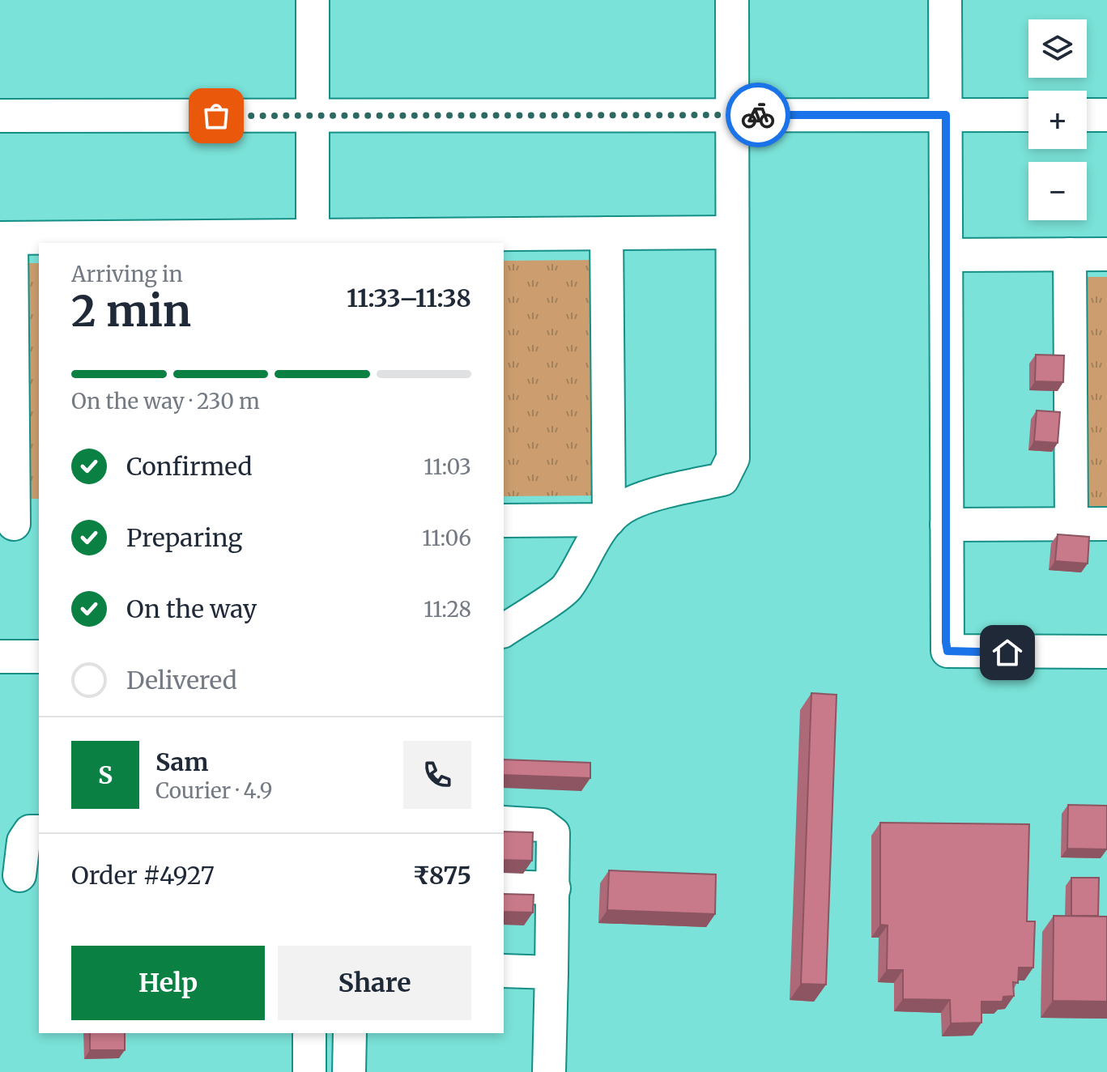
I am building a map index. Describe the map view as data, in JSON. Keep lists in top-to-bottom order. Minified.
{"page":{"map_buttons":["+","−"],"heading":["2 min","Arriving in","11:33–11:38"],"panel":["Sam","Courier · 4.9","Order #4927","₹875"],"bar":"On the way · 230 m","list":[["Confirmed","11:03"],["Preparing","11:06"],["On the way","11:28"],"Delivered"],"round":"S","buttons":["Help","Share"]}}
